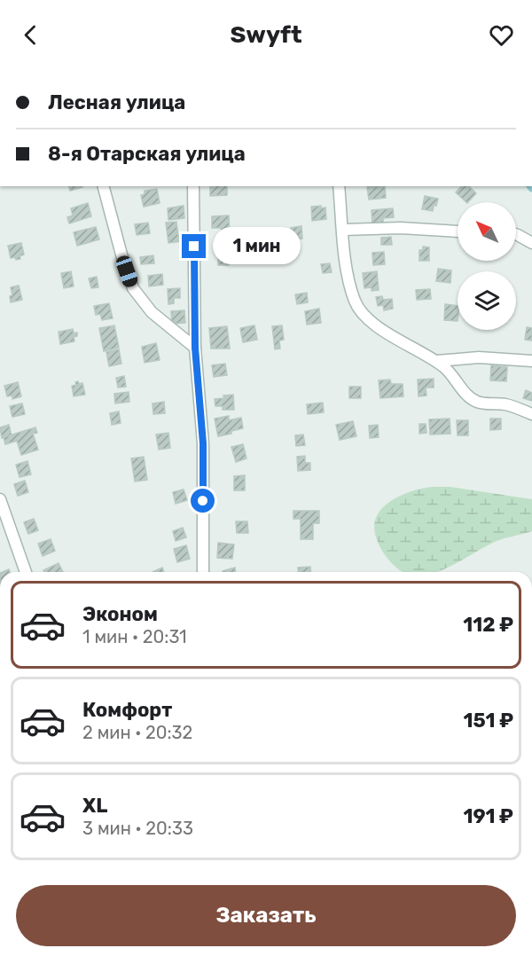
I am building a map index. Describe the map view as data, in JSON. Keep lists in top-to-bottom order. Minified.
{"north":"top left","page":{"header":"Swyft","banner":["Лесная улица","8-я Отарская улица"],"bubble":"1 мин","list":[{"name":"Эконом","note":"1 мин · 20:31","value":"112 ₽"},{"name":"Комфорт","note":"2 мин · 20:32","value":"151 ₽"},{"name":"XL","note":"3 мин · 20:33","value":"191 ₽"}],"buttons":"Заказать"}}
